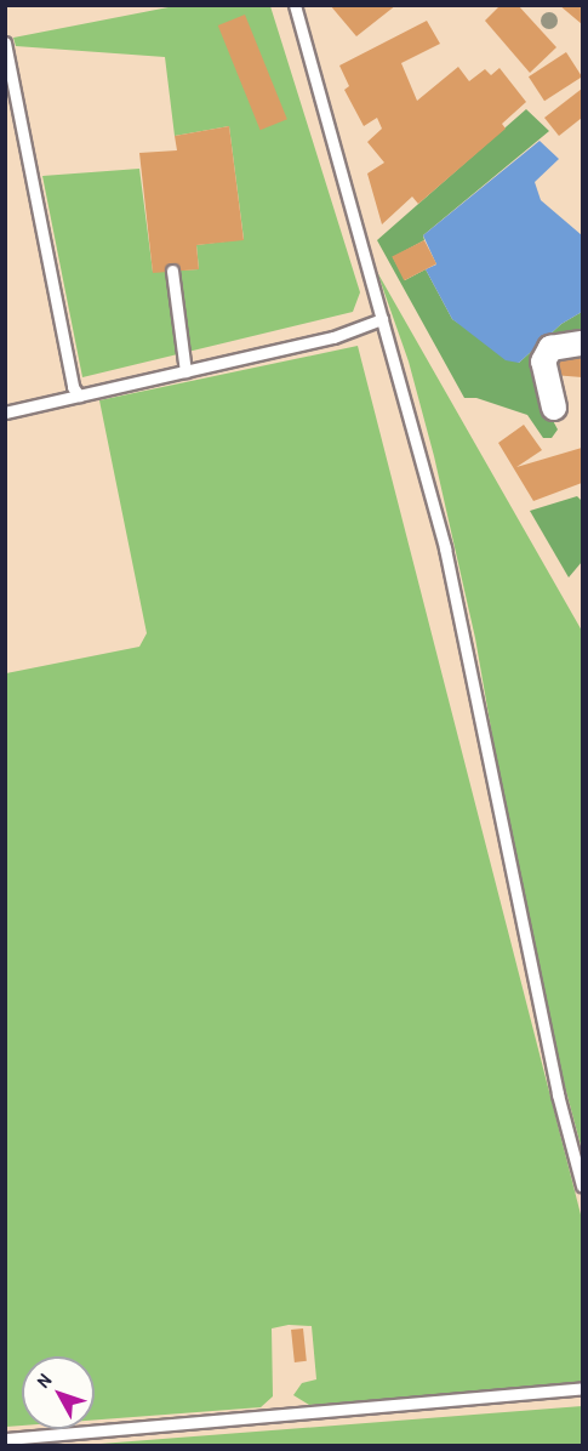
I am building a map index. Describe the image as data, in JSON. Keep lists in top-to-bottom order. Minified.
{"north":"top left"}
